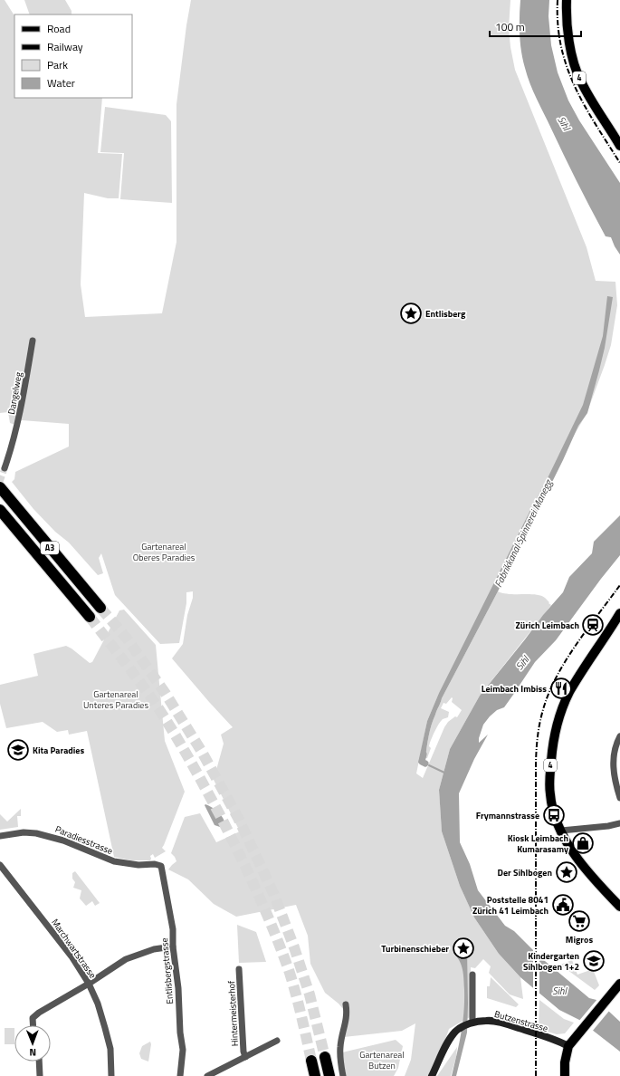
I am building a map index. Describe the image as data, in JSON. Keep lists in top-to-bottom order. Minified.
{"streets":{"highway":["A3"],"main road":["4","Butzenstrasse"],"street":["Dangelweg","Paradiesstrasse","Marchwartstrasse","Entlisbergstrasse","Hintermeisterhof"]},"crossings":[["Paradiesstrasse","Entlisbergstrasse"]],"water":["Sihl","Fabrikkanal Spinnerei Manegg"],"parks":["Gartenareal Oberes Paradies","Gartenareal Unteres Paradies","Gartenareal Butzen"],"places":{"place":["Entlisberg","Der Sihlbogen","Turbinenschieber"],"station":["Zürich Leimbach"],"restaurant":["Leimbach Imbiss"],"school or university":["Kita Paradies","Kindergarten Sihlbogen 1+2"],"bus stop":["Frymannstrasse"],"shop":["Kiosk Leimbach Kumarasamy"],"public building":["Poststelle 8041 Zürich 41 Leimbach"],"supermarket":["Migros"]},"legend":["Road","Railway","Park","Water"],"scale_bar":"100 m","north":"bottom"}
